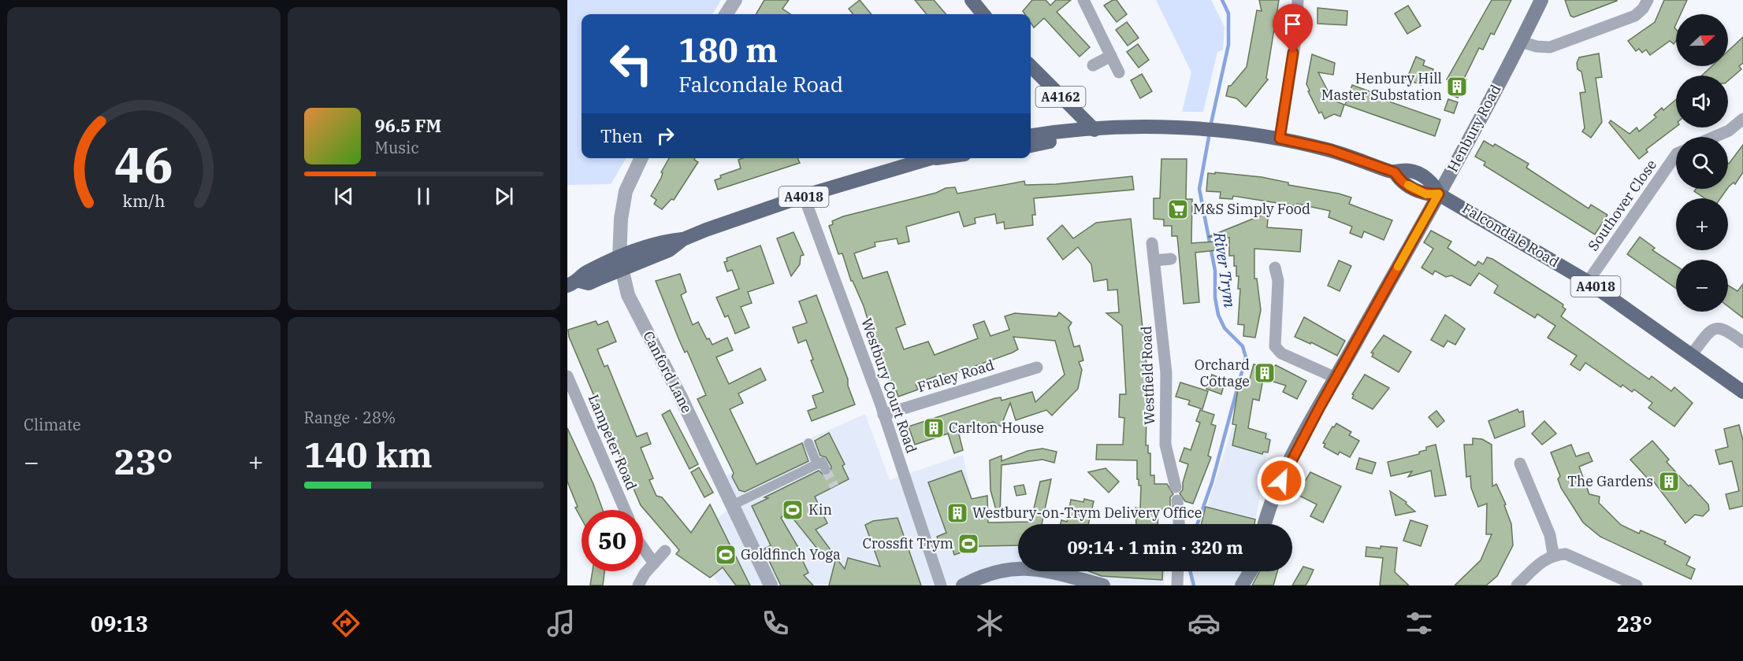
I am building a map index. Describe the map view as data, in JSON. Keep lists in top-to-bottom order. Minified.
{"streets":{"main road":["A4162","Henbury Road","A4018","Falcondale Road"],"street":["Southover Close","Canford Lane","Westfield Road","Fraley Road","Westbury Court Road","Lampeter Road"]},"crossings":[["A4162","Falcondale Road"],["Henbury Road","Falcondale Road"],["A4018","Canford Lane"],["A4018","Westbury Court Road"],["Southover Close","Falcondale Road"],["Fraley Road","Westbury Court Road"]],"water":["River Trym"],"places":{"building":["Henbury Hill Master Substation","Orchard Cottage","Carlton House","The Gardens","Westbury-on-Trym Delivery Office"],"supermarket":["M&S Simply Food"],"sports":["Kin","Crossfit Trym","Goldfinch Yoga"]},"north":"right","page":{"map_buttons":["+","−"],"turn":["180 m","Falcondale Road"],"song":["96.5 FM","Music"],"then":"Then","tile":["Climate",["Range · 28%","140 km"]],"heat":["−","23°","+"],"limit":"50","trip":"09:14 · 1 min · 320 m","tabs":["09:13","23°"],"gauge":["46","km/h"]}}
